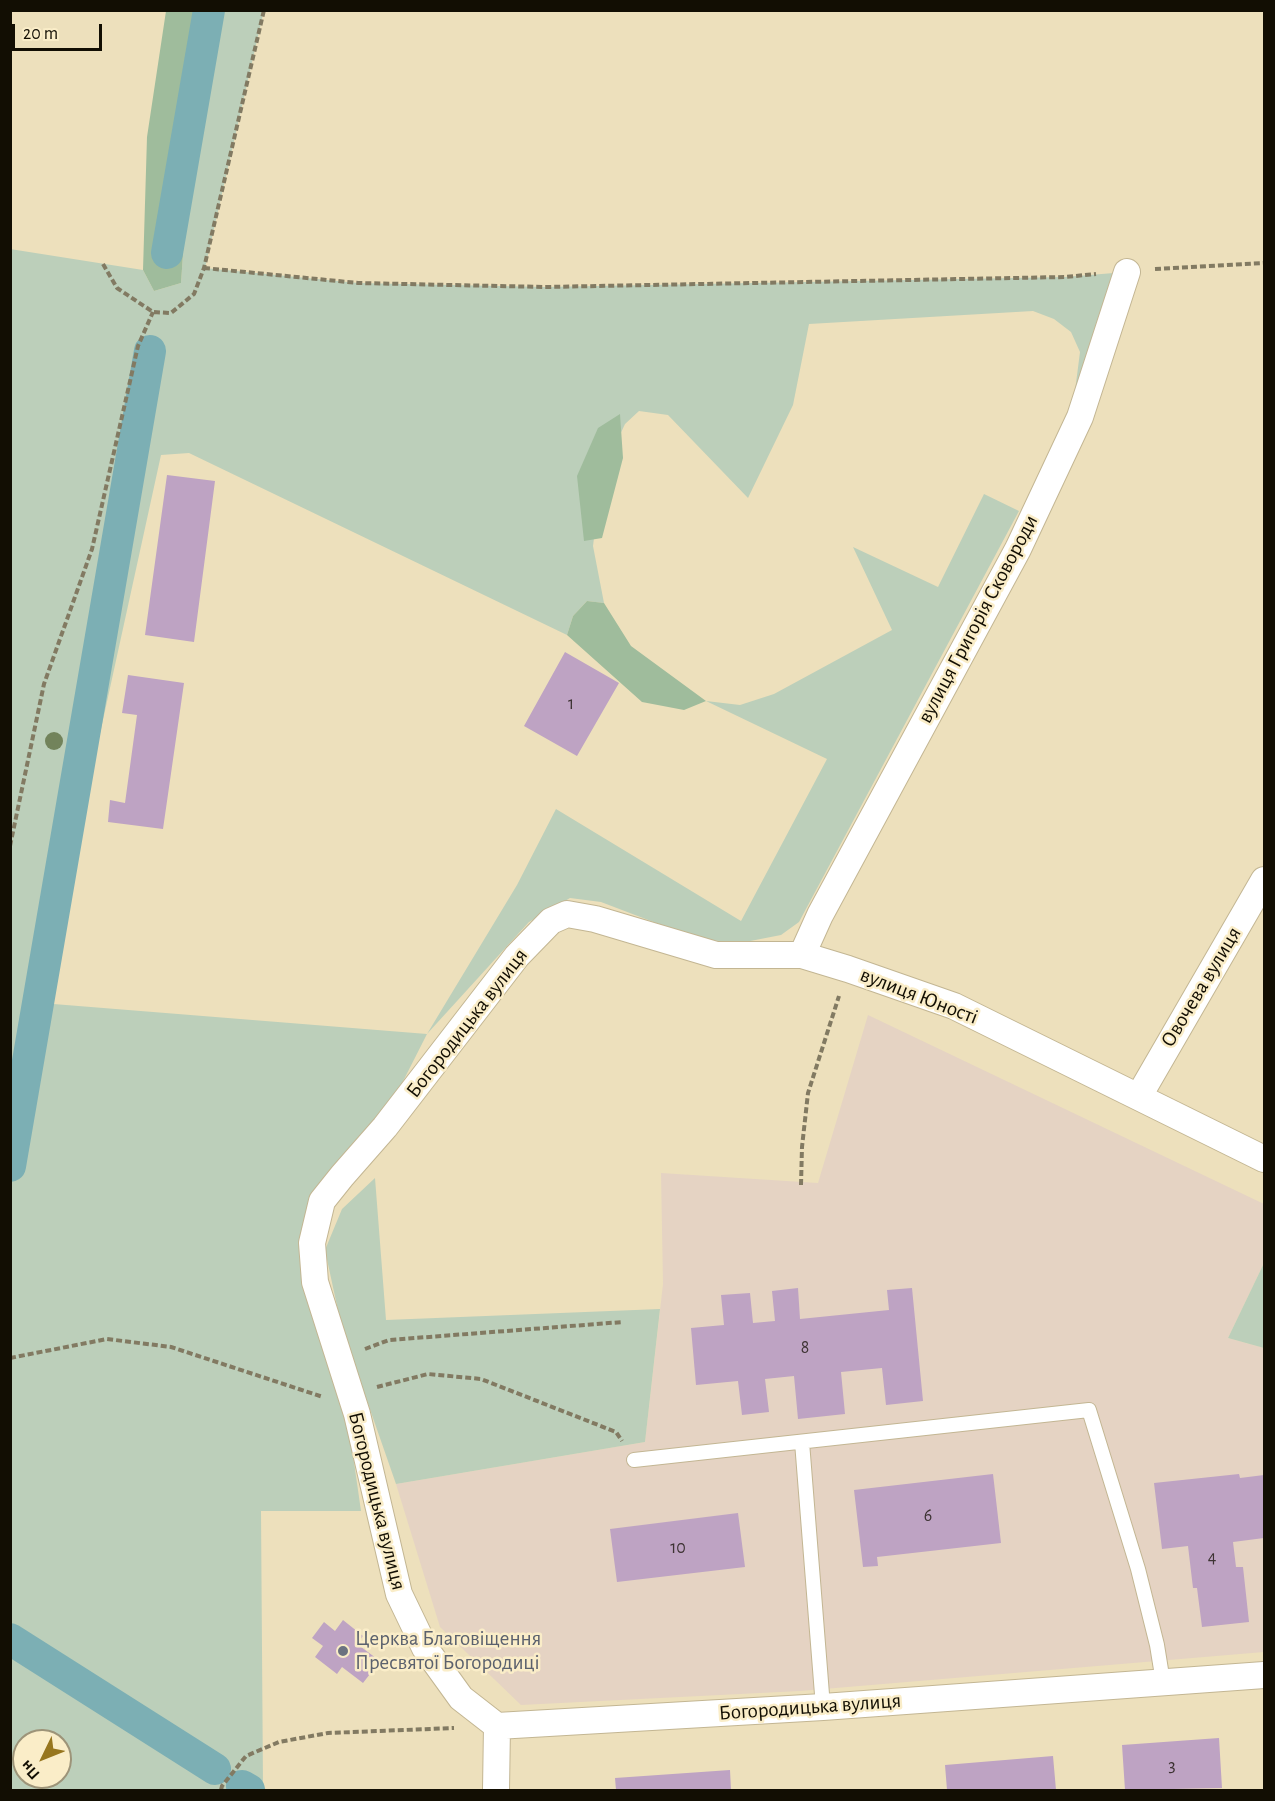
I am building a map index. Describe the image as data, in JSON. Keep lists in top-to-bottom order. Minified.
{"streets":{"street":["вулиця Григорія Сковороди","Овочева вулиця","вулиця Юності","Богородицька вулиця"]},"crossings":[["вулиця Григорія Сковороди","вулиця Юності"],["Овочева вулиця","вулиця Юності"],["вулиця Юності","Богородицька вулиця"]],"places":["Церква Благовіщення Пресвятої Богородиці"],"house_numbers":["1","8","6","10","4","3"],"scale_bar":"20 m","north":"bottom left"}
